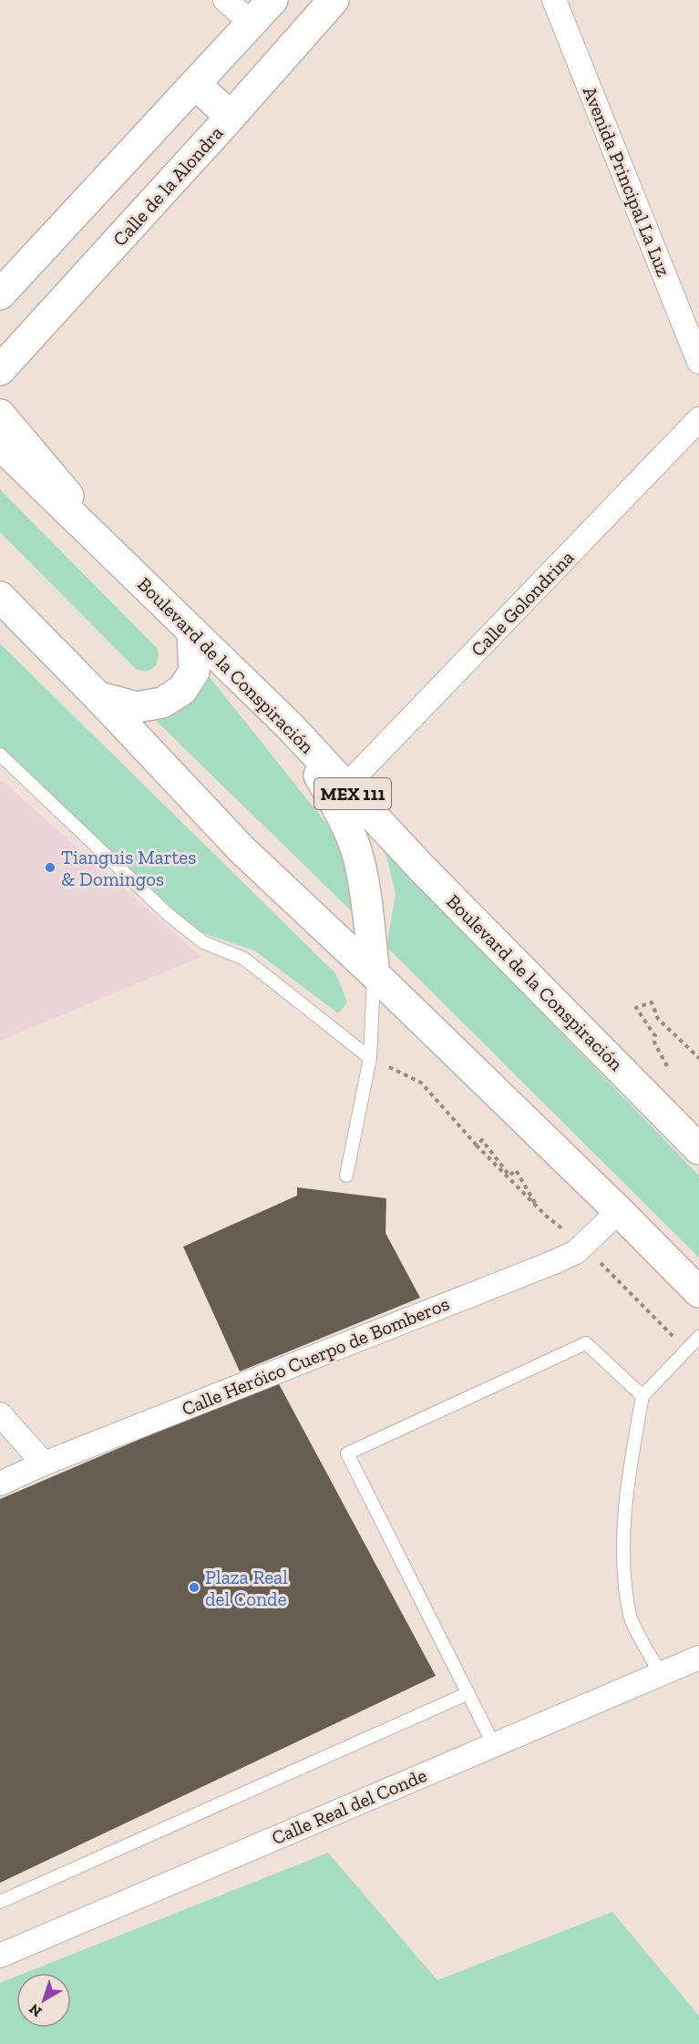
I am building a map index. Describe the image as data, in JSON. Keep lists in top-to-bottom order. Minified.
{"streets":{"main road":["Calle de la Alondra","Boulevard de la Conspiración","MEX 111"],"street":["Avenida Principal La Luz","Calle Golondrina","Calle Heróico Cuerpo de Bomberos","Calle Real del Conde"]},"crossings":[["Calle Golondrina","Boulevard de la Conspiración"]],"places":["Tianguis Martes & Domingos","Plaza Real del Conde"],"north":"bottom left"}
